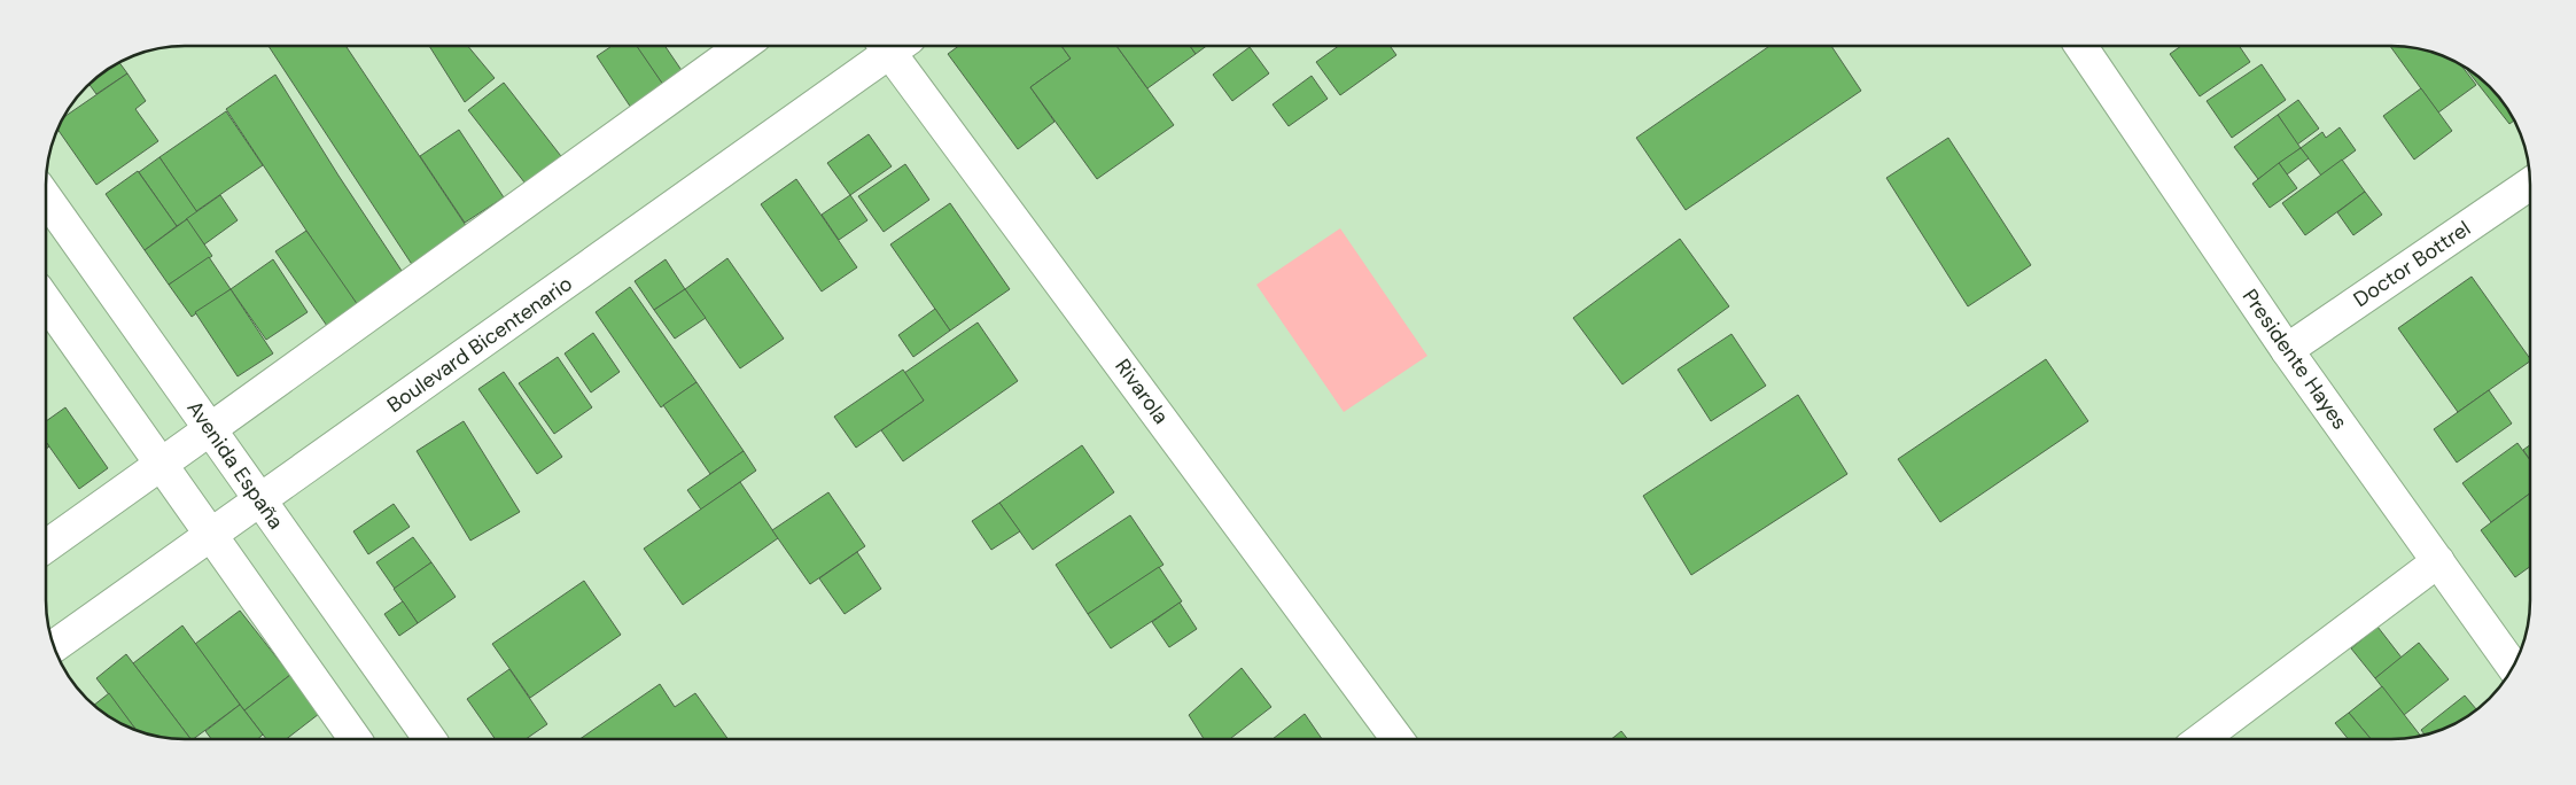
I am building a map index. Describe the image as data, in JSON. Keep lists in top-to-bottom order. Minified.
{"streets":{"street":["Doctor Bottrel","Boulevard Bicentenario","Presidente Hayes","Rivarola","Avenida España"]},"crossings":[["Doctor Bottrel","Presidente Hayes"],["Boulevard Bicentenario","Avenida España"]]}
